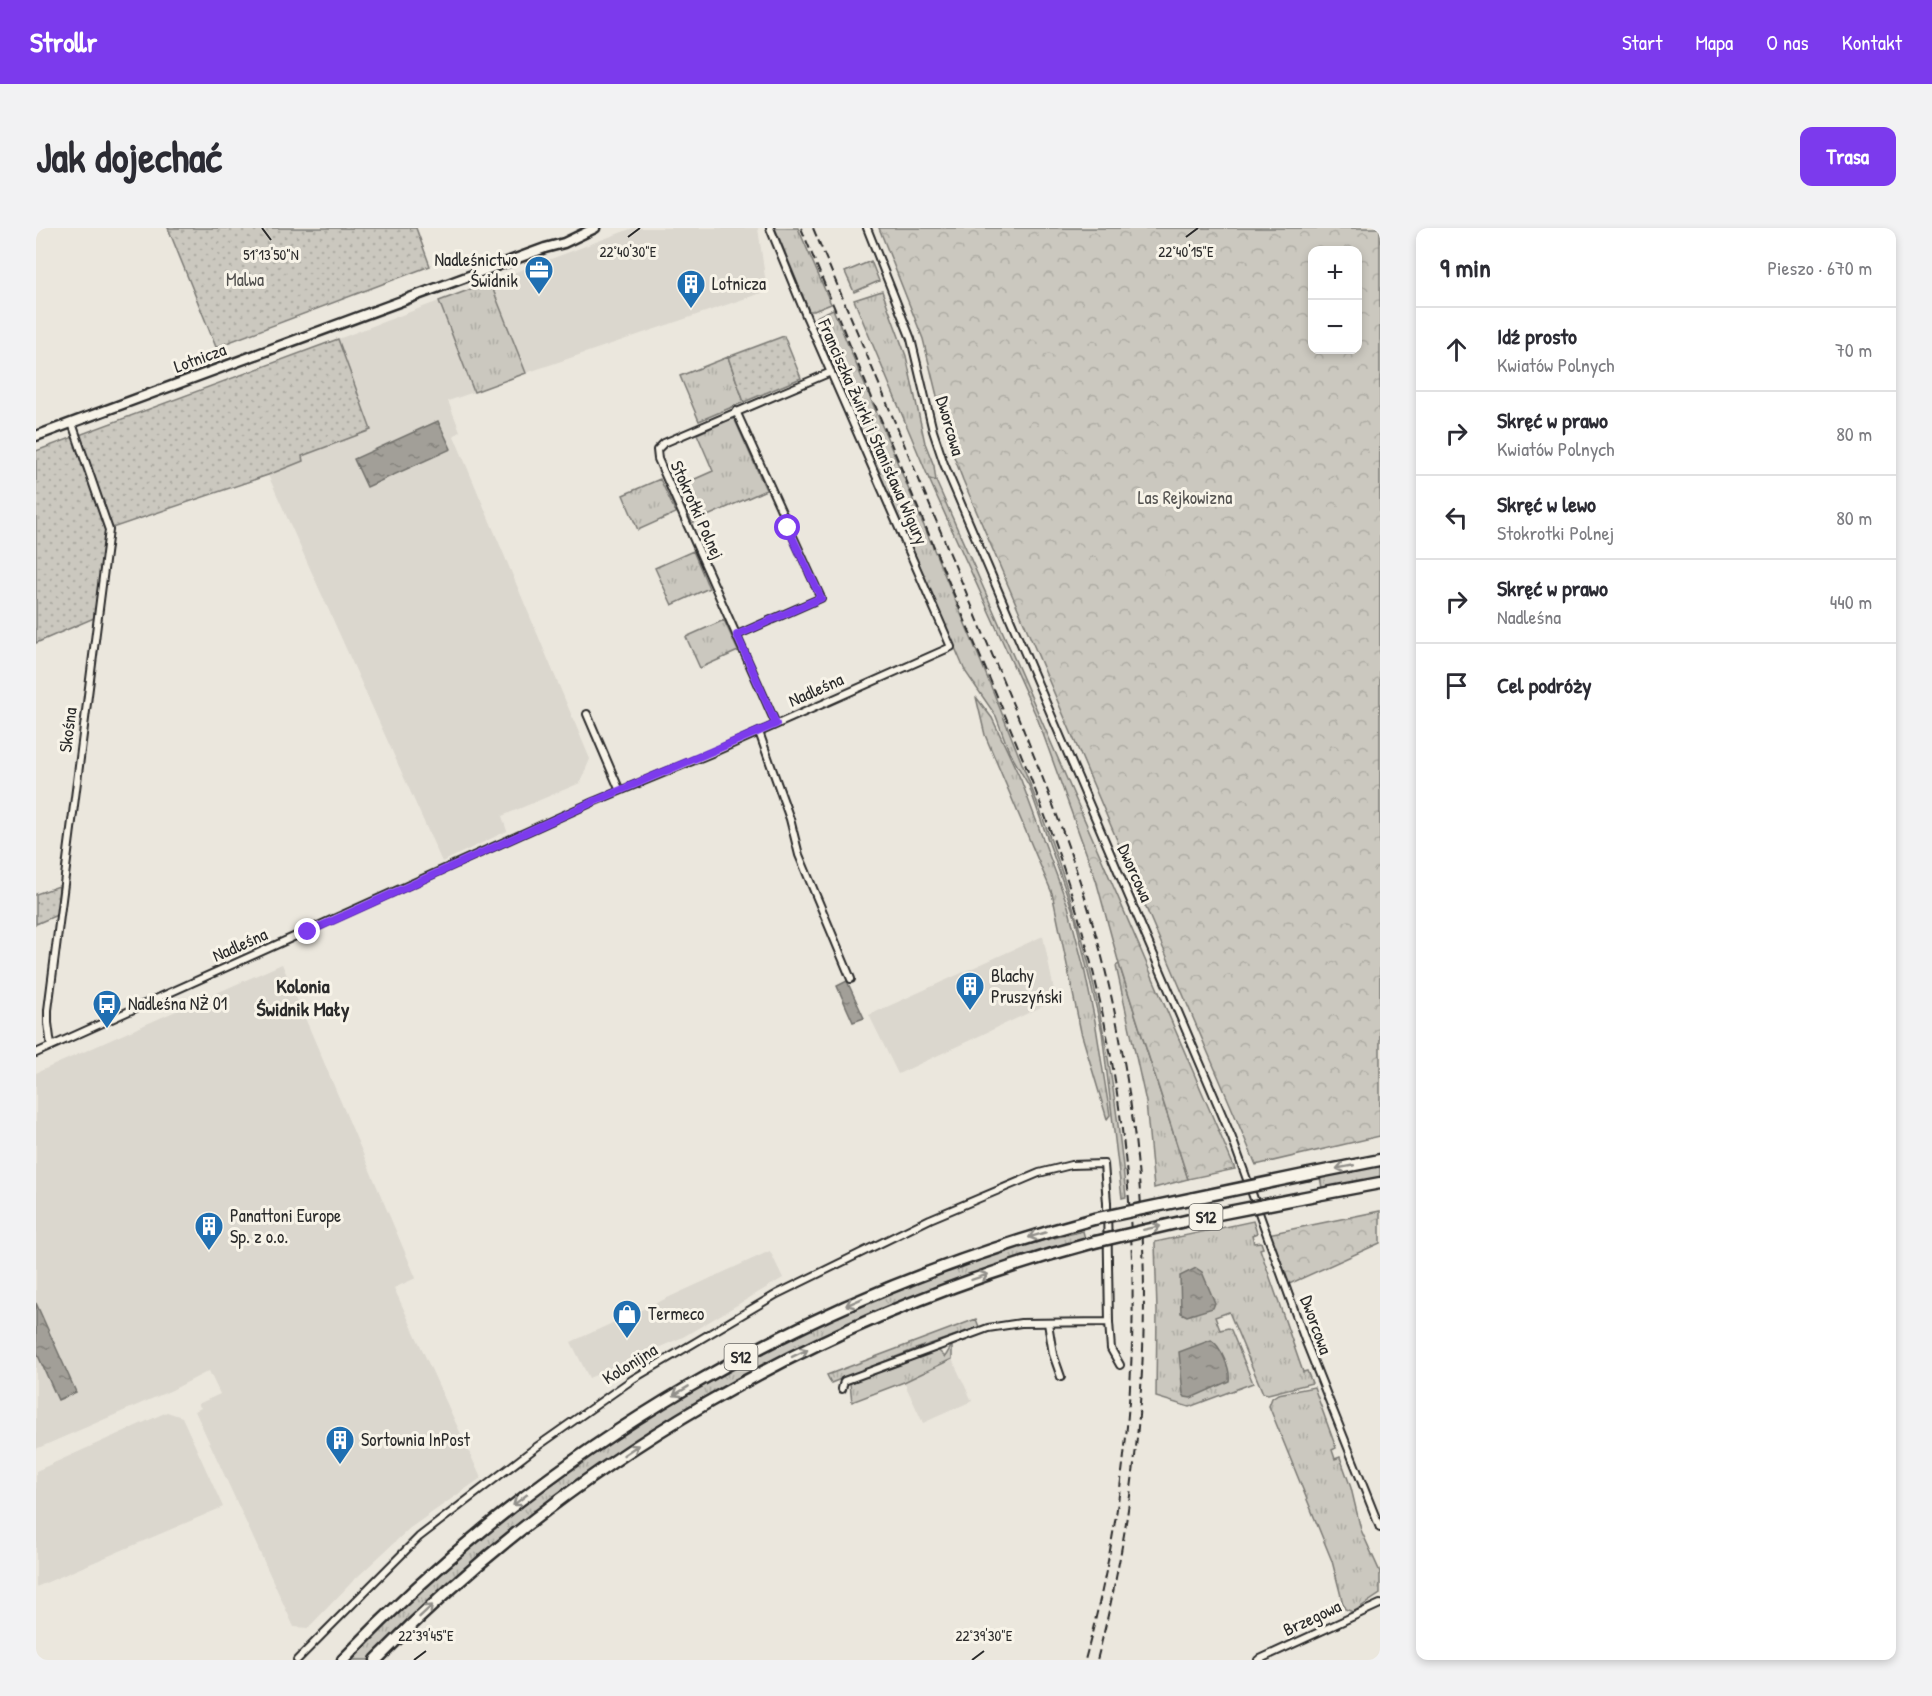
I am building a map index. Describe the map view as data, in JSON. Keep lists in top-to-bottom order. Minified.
{"streets":{"highway":["S12"],"main road":["Lotnicza"],"street":["Dworcowa","Franciszka Żwirki i Stanisława Wigury","Stokrotki Polnej","Nadleśna","Skośna","Kolonijna","Brzegowa"]},"crossings":[["Lotnicza","Skośna"],["Franciszka Żwirki i Stanisława Wigury","Stokrotki Polnej"],["Franciszka Żwirki i Stanisława Wigury","Nadleśna"],["Stokrotki Polnej","Nadleśna"],["Nadleśna","Skośna"]],"districts":["Kolonia Świdnik Mały"],"parks":["Malwa","Las Rejkowizna"],"places":{"office":["Nadleśnictwo Świdnik"],"building":["Lotnicza","Blachy Pruszyński","Panattoni Europe Sp. z o.o.","Sortownia InPost"],"bus stop":["Nadleśna NŻ 01"],"shop":["Termeco"]},"page":{"header":"Strollr","nav":["Start","Mapa","O nas","Kontakt"],"buttons":"Trasa","title":"Jak dojechać","heading":["9 min","Pieszo · 670 m"],"map_buttons":["+","−"],"list":[["Idź prosto","Kwiatów Polnych","70 m"],["Skręć w prawo","Kwiatów Polnych","80 m"],["Skręć w lewo","Stokrotki Polnej","80 m"],["Skręć w prawo","Nadleśna","440 m"],"Cel podróży"]},"coordinates":["22°40'30\"E","22°40'15\"E","51°13'50\"N","22°39'45\"E","22°39'30\"E"]}
